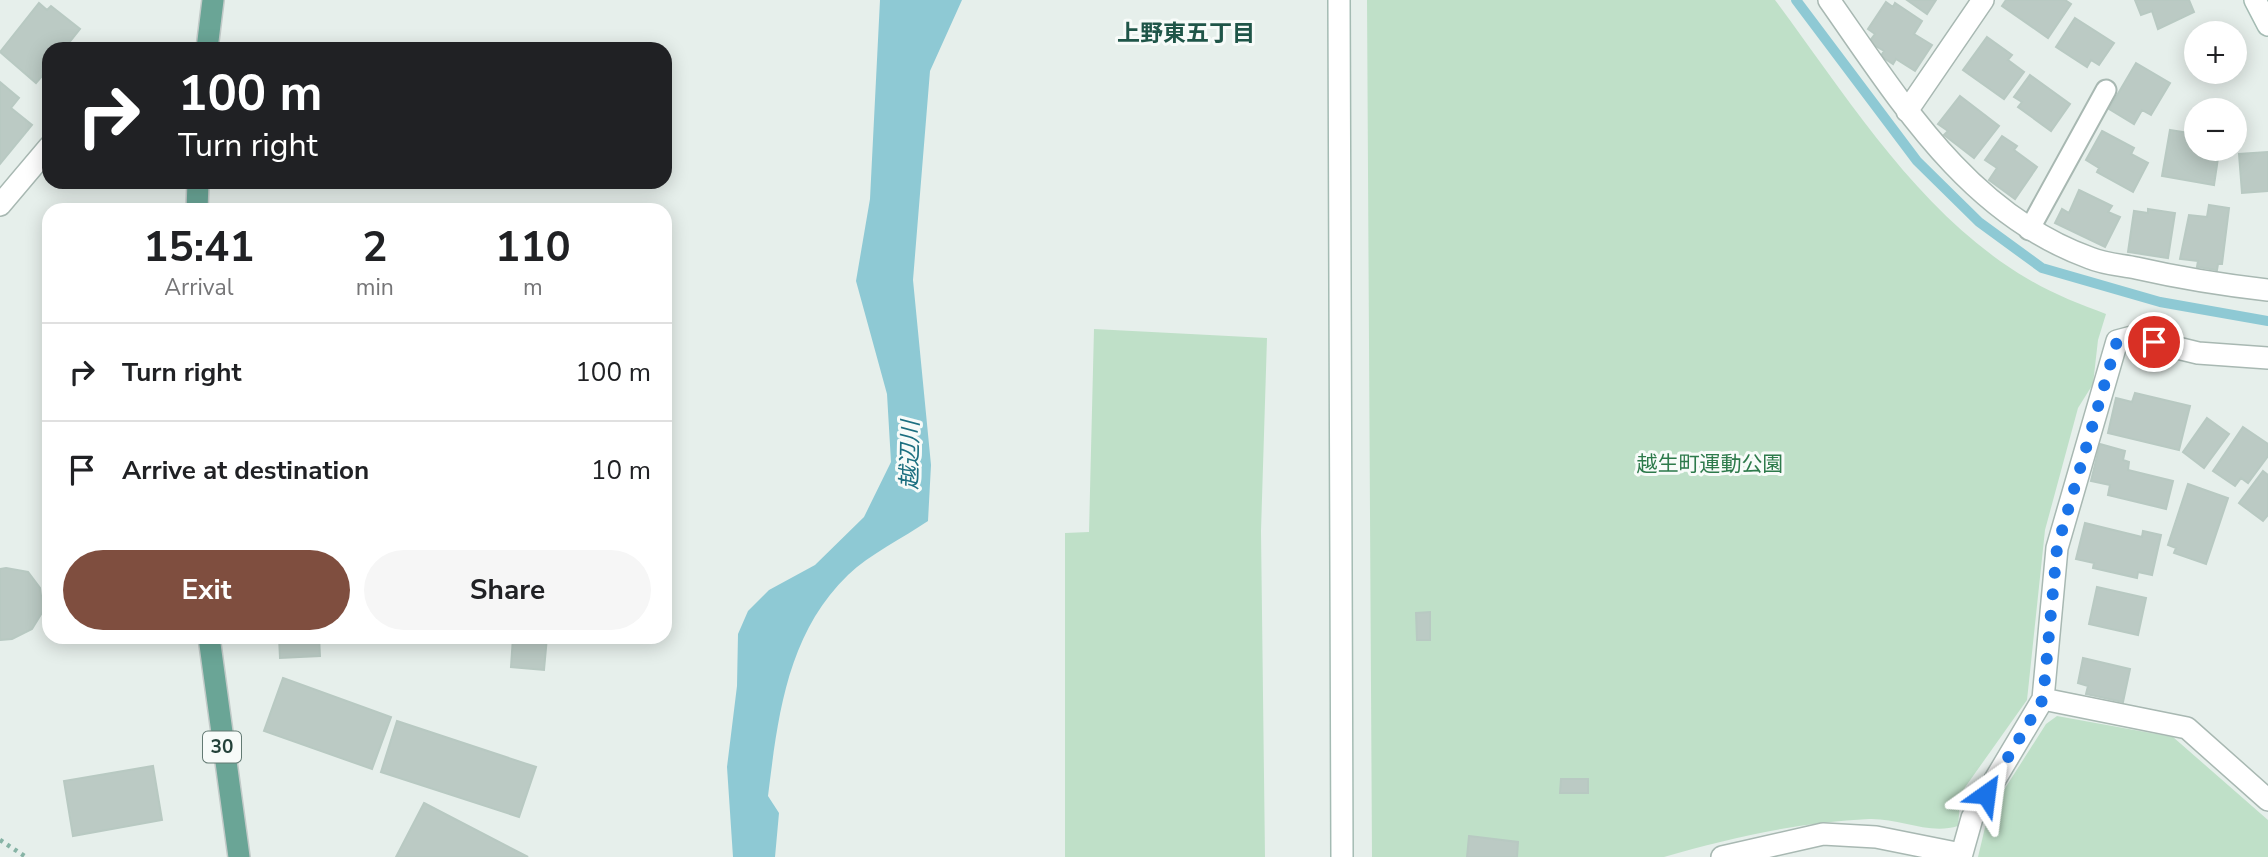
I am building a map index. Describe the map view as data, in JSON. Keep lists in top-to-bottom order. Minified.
{"streets":{"main road":["30"]},"districts":["上野東五丁目"],"water":["越辺川"],"parks":["越生町運動公園"],"page":{"map_buttons":["+","−"],"turn":["100 m","Turn right"],"eta":["15:41","Arrival","2","min","110","m"],"list":[{"name":"Turn right","value":"100 m"},{"name":"Arrive at destination","value":"10 m"}],"buttons":["Exit","Share"]}}
